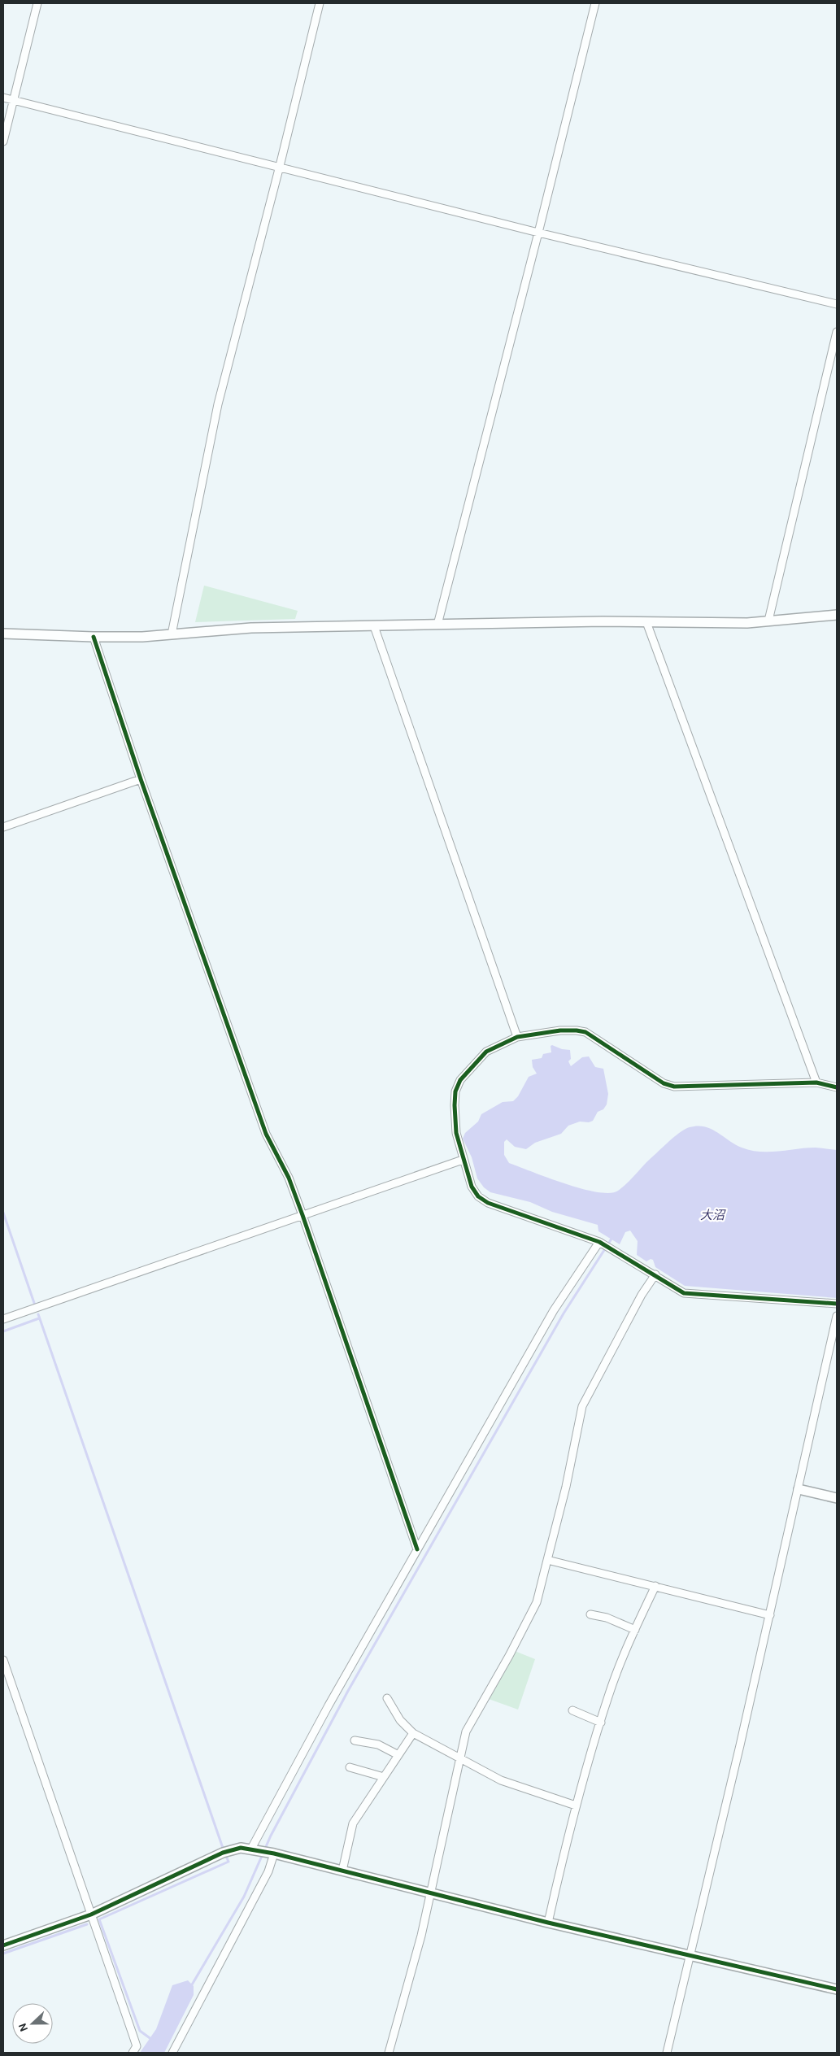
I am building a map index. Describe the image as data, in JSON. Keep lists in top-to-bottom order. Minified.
{"water":["大沼"],"north":"left"}
